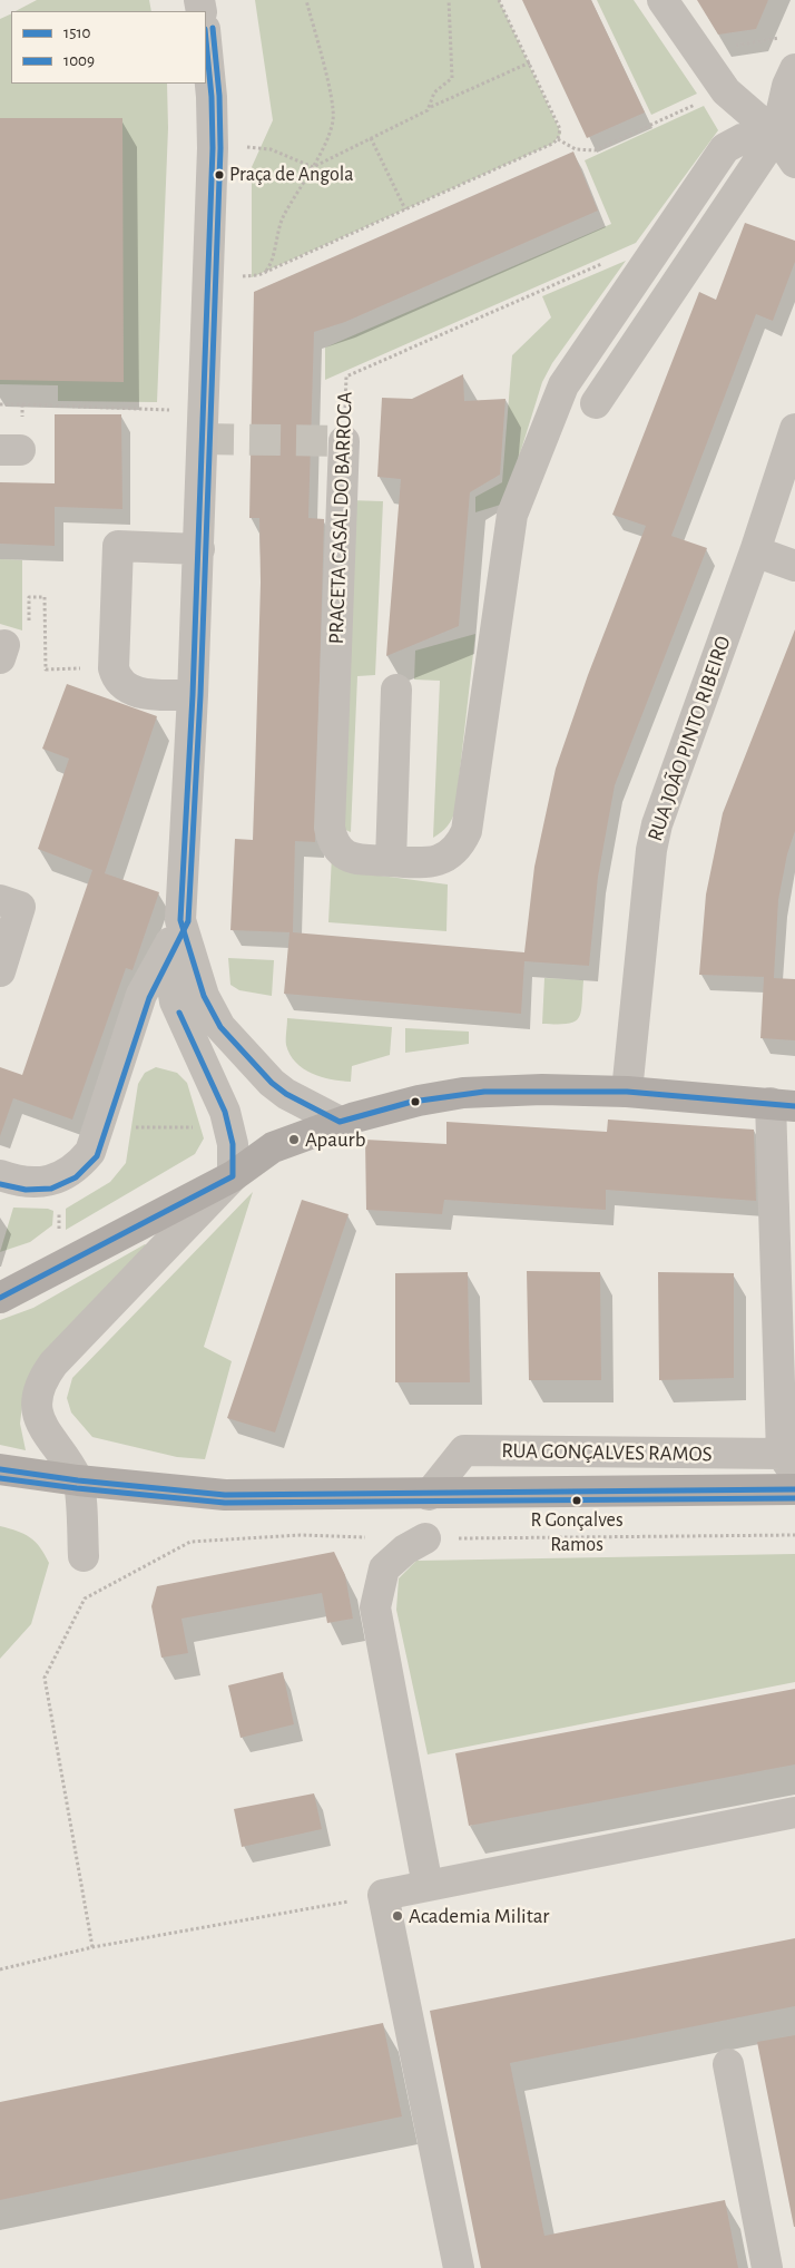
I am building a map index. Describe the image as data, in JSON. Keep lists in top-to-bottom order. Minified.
{"streets":{"main road":["RUA GONÇALVES RAMOS"],"street":["PRACETA CASAL DO BARROCA","RUA JOÃO PINTO RIBEIRO"]},"places":["Praça de Angola","Apaurb","R Gonçalves Ramos","Academia Militar"],"lines":["transit line 1009","transit line 1510"],"legend":["1510","1009"]}
